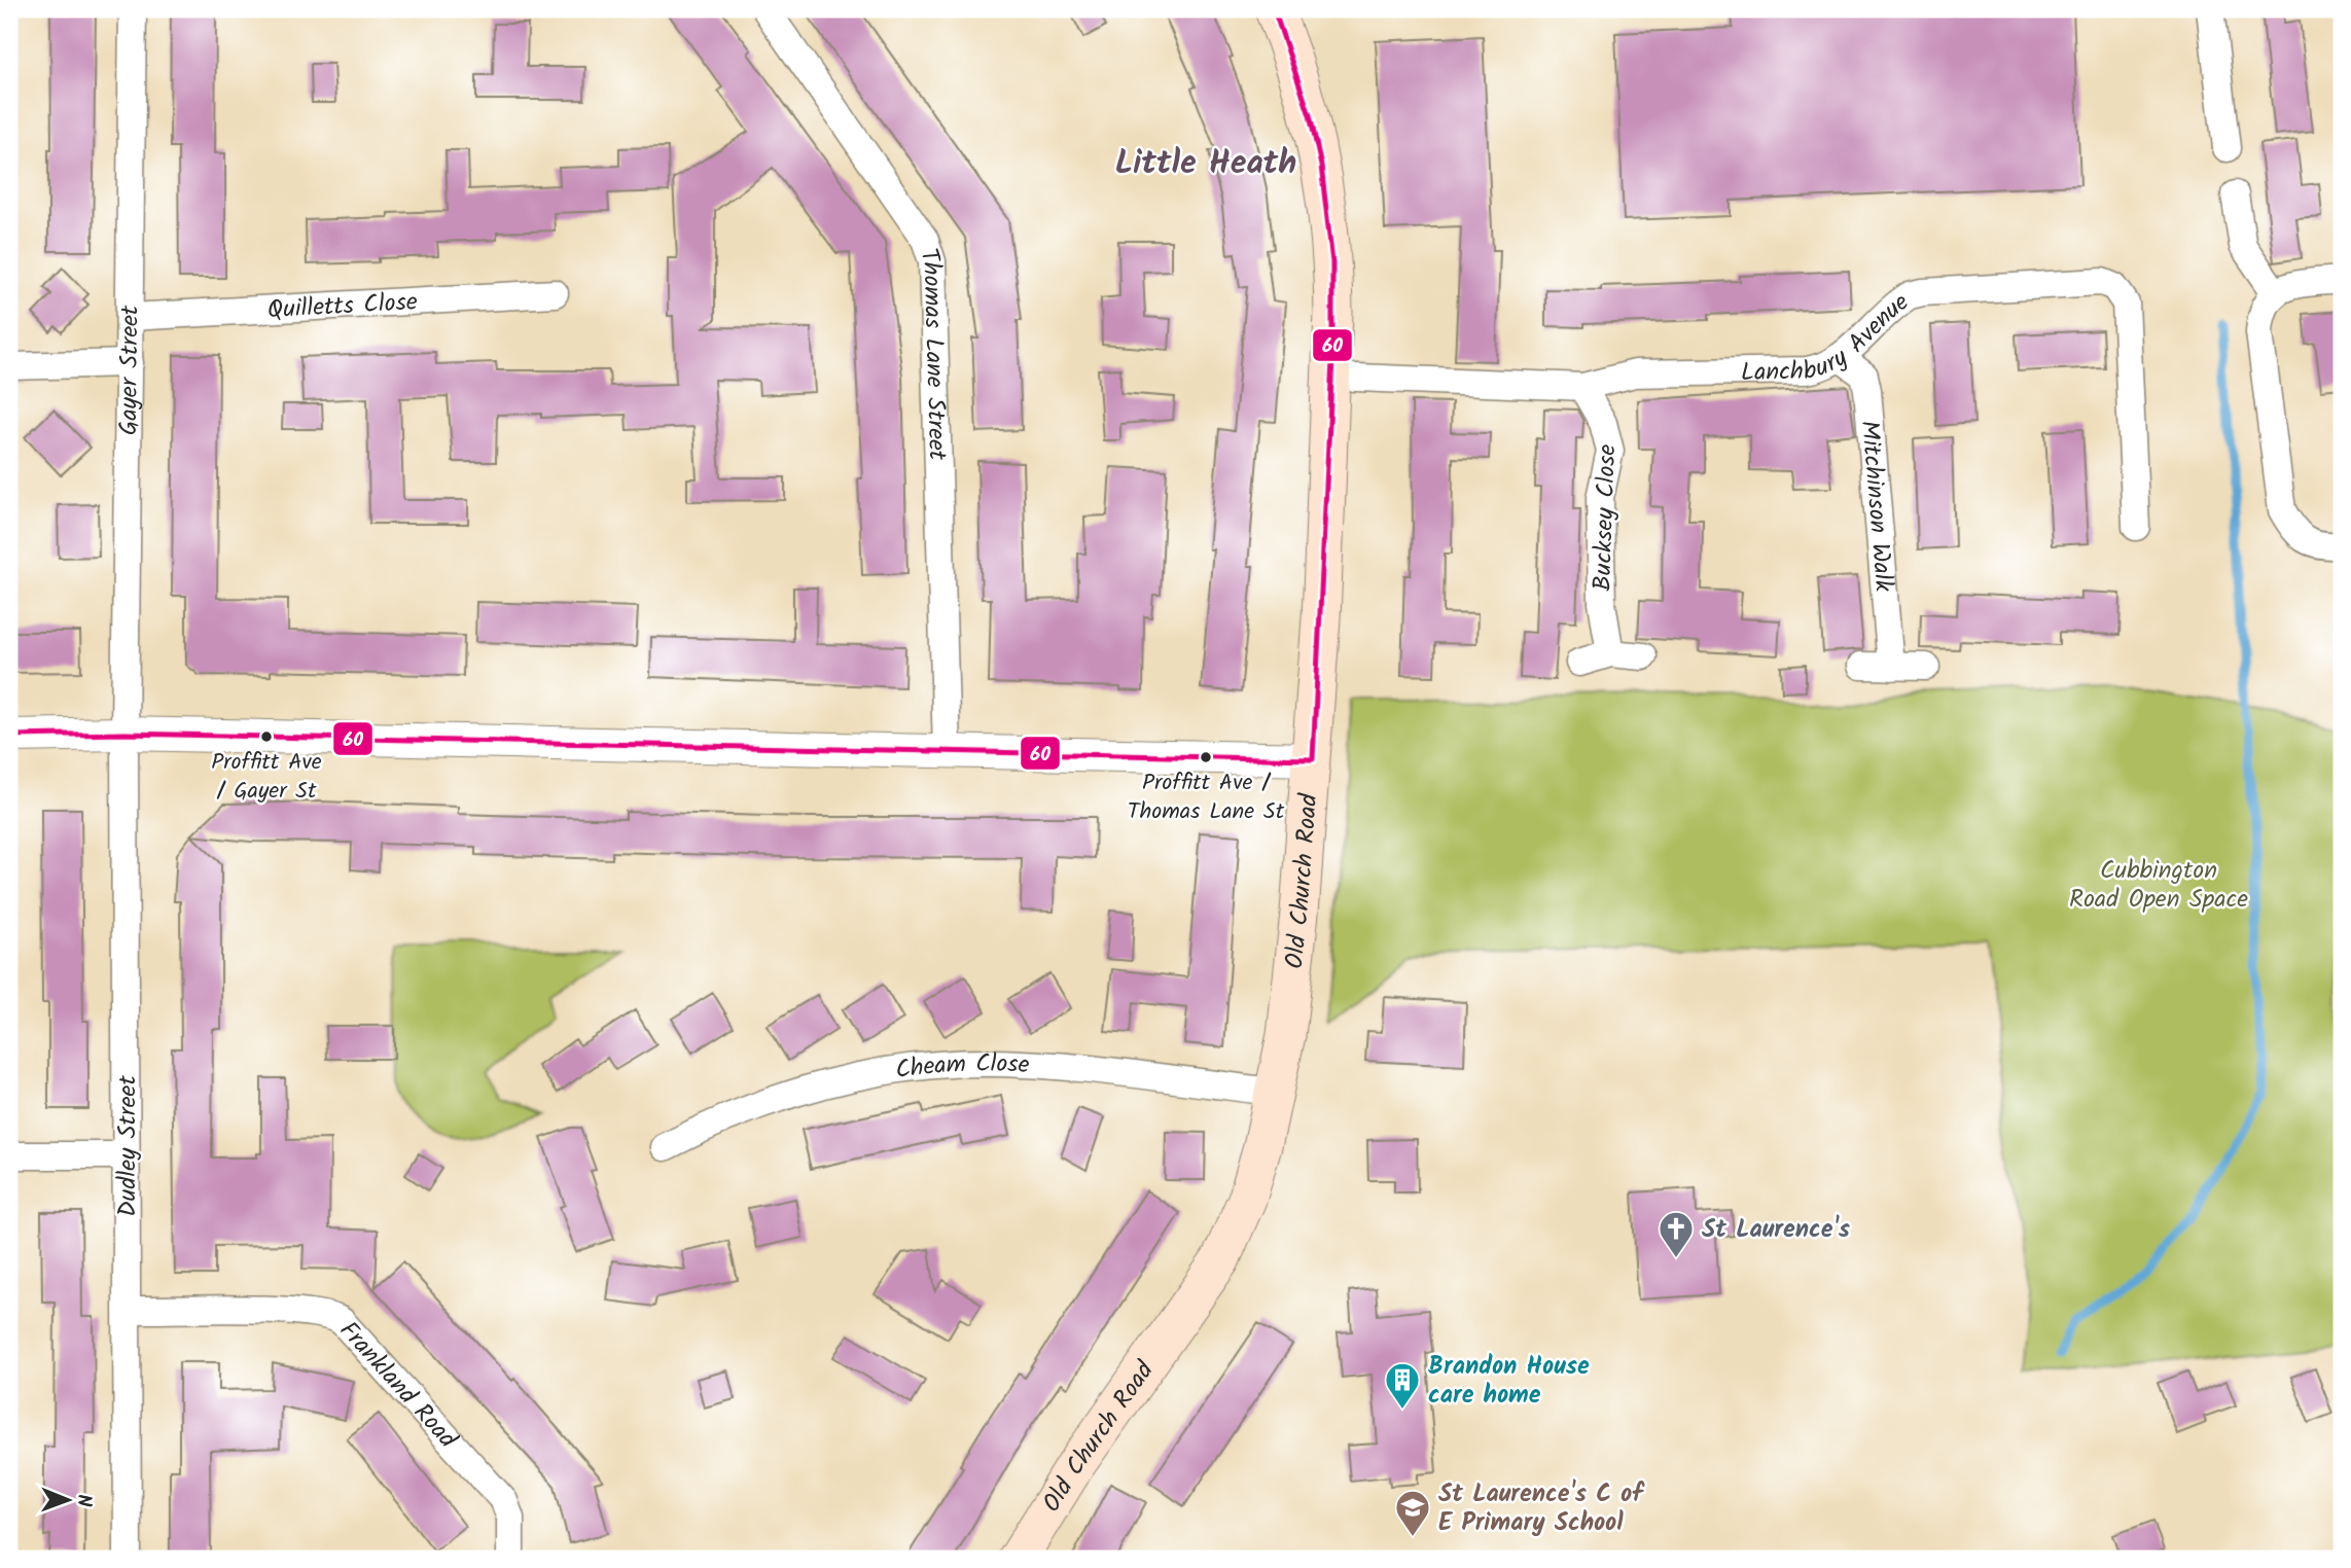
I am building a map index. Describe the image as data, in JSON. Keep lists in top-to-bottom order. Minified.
{"streets":{"main road":["Old Church Road"],"street":["Quilletts Close","Lanchbury Avenue","Thomas Lane Street","Gayer Street","Mitchinson Walk","Bucksey Close","Cheam Close","Dudley Street","Frankland Road"]},"crossings":[["Quilletts Close","Gayer Street"],["Lanchbury Avenue","Mitchinson Walk"],["Lanchbury Avenue","Bucksey Close"],["Lanchbury Avenue","Old Church Road"],["Gayer Street","Dudley Street"],["Old Church Road","Cheam Close"],["Dudley Street","Frankland Road"]],"districts":["Little Heath"],"parks":["Cubbington Road Open Space"],"places":{"other":["Proffitt Ave / Gayer St","Proffitt Ave / Thomas Lane St"],"church":["St Laurence's"],"building":["Brandon House care home"],"school or university":["St Laurence's C of E Primary School"]},"lines":["transit line 60"],"north":"right"}
